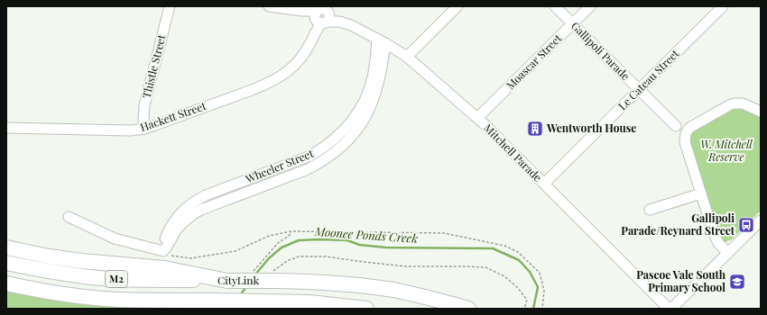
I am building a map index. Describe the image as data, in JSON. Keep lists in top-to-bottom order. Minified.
{"streets":{"highway":["M2","CityLink"],"street":["Gallipoli Parade","Moascar Street","Thistle Street","Le Cateau Street","Hackett Street","Mitchell Parade","Wheeler Street"]},"crossings":[["Gallipoli Parade","Moascar Street"],["Gallipoli Parade","Le Cateau Street"],["Moascar Street","Mitchell Parade"],["Thistle Street","Hackett Street"],["Le Cateau Street","Mitchell Parade"],["Hackett Street","Mitchell Parade"],["Mitchell Parade","Wheeler Street"]],"water":["Moonee Ponds Creek"],"parks":["W. Mitchell Reserve"],"places":{"building":["Wentworth House"],"bus stop":["Gallipoli Parade/Reynard Street"],"school or university":["Pascoe Vale South Primary School"]}}
